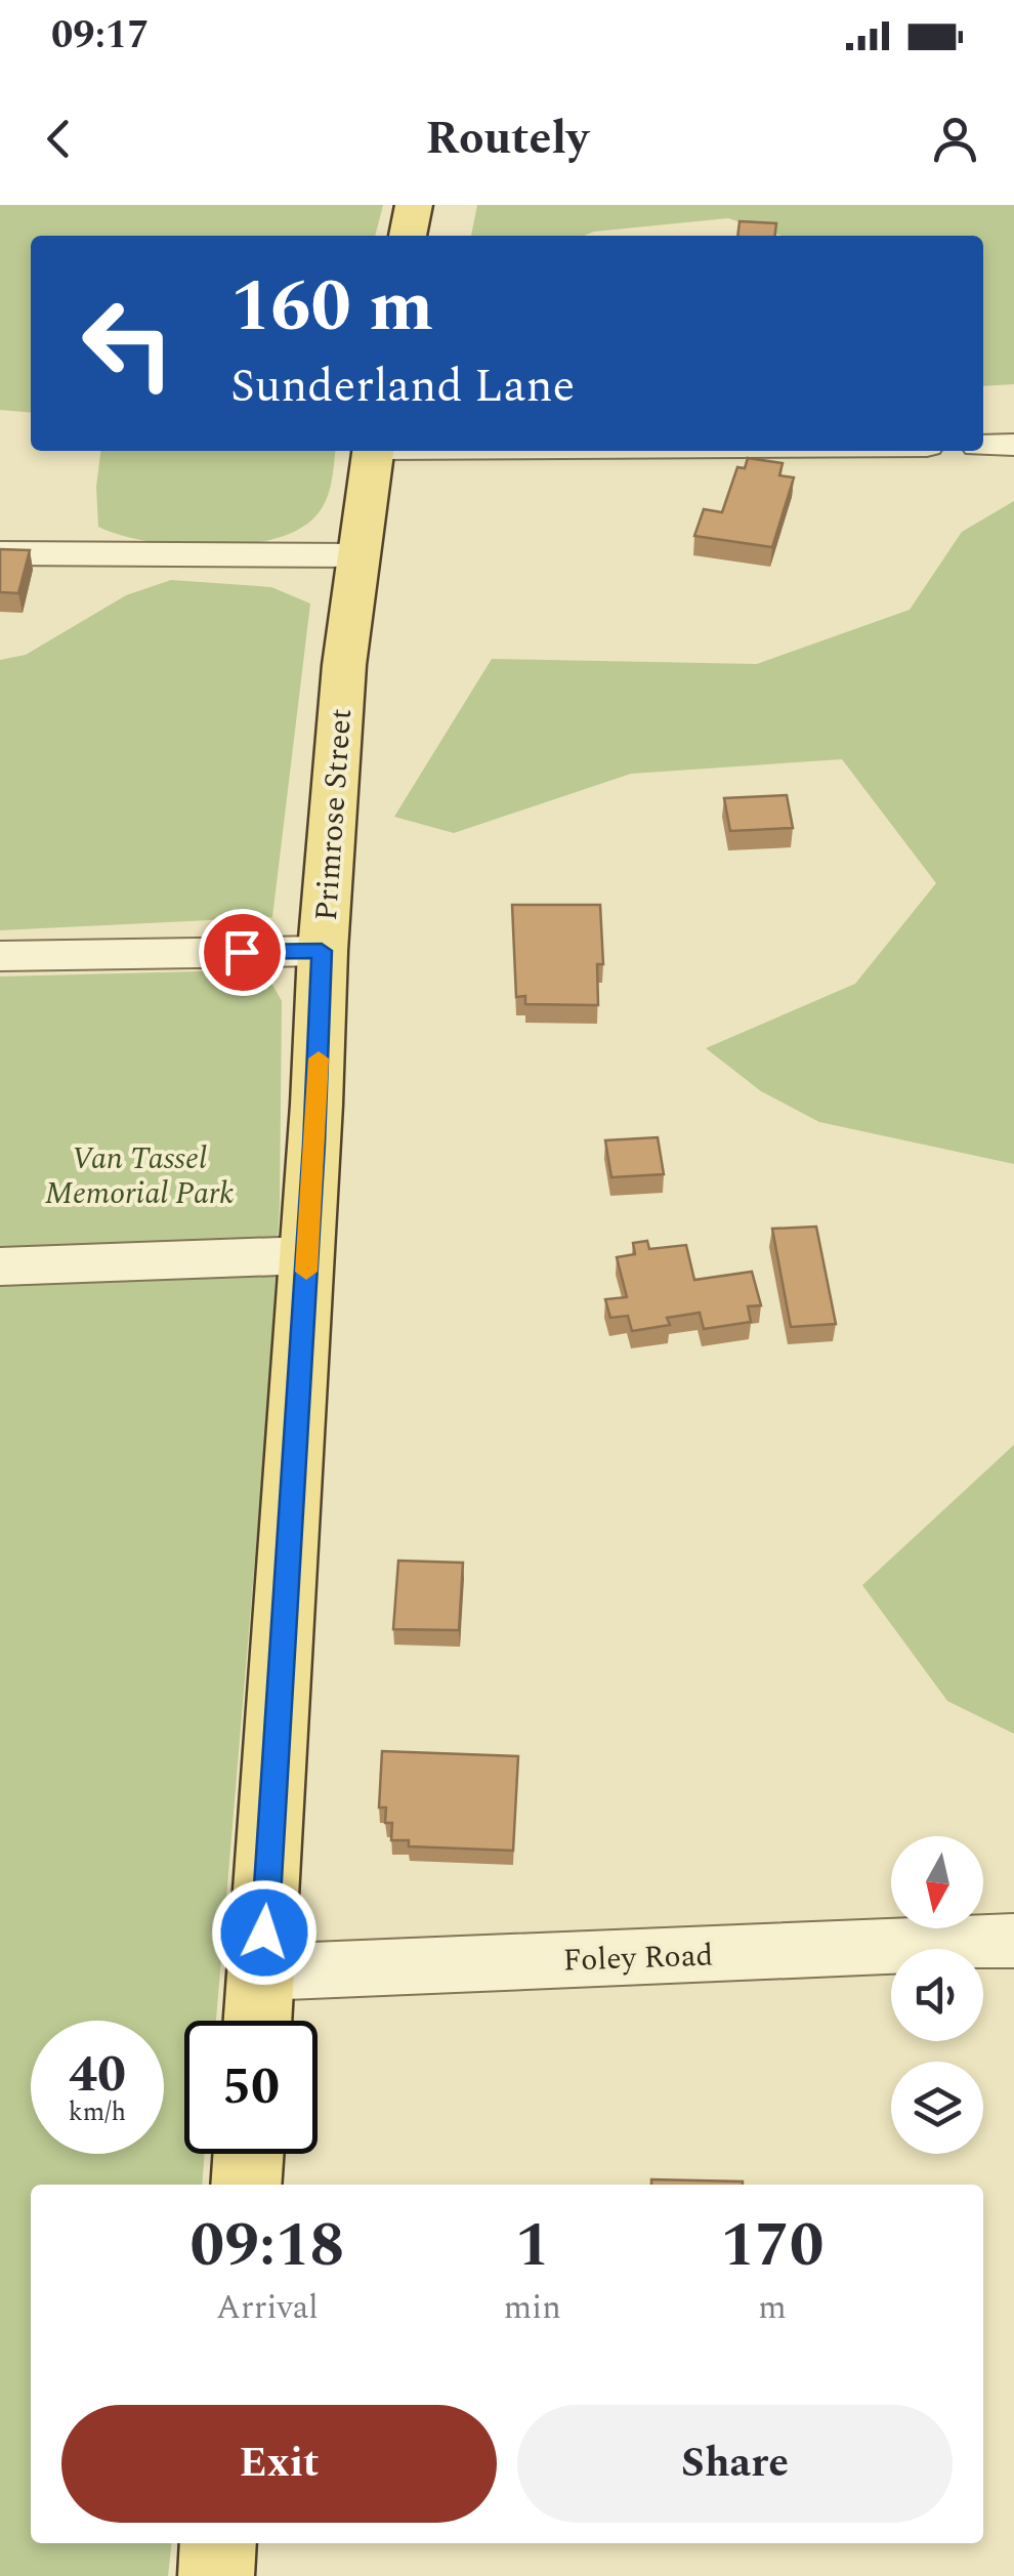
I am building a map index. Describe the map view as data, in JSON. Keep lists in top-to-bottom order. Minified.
{"streets":{"main road":["Primrose Street"],"street":["Foley Road"]},"crossings":[["Primrose Street","Foley Road"]],"parks":["Van Tassel Memorial Park"],"north":"bottom","page":{"status":"09:17","header":"Routely","turn":["160 m","Sunderland Lane"],"speed":"40 km/h","limit":"50","eta":["09:18","Arrival","1","min","170","m"],"buttons":["Exit","Share"]}}
